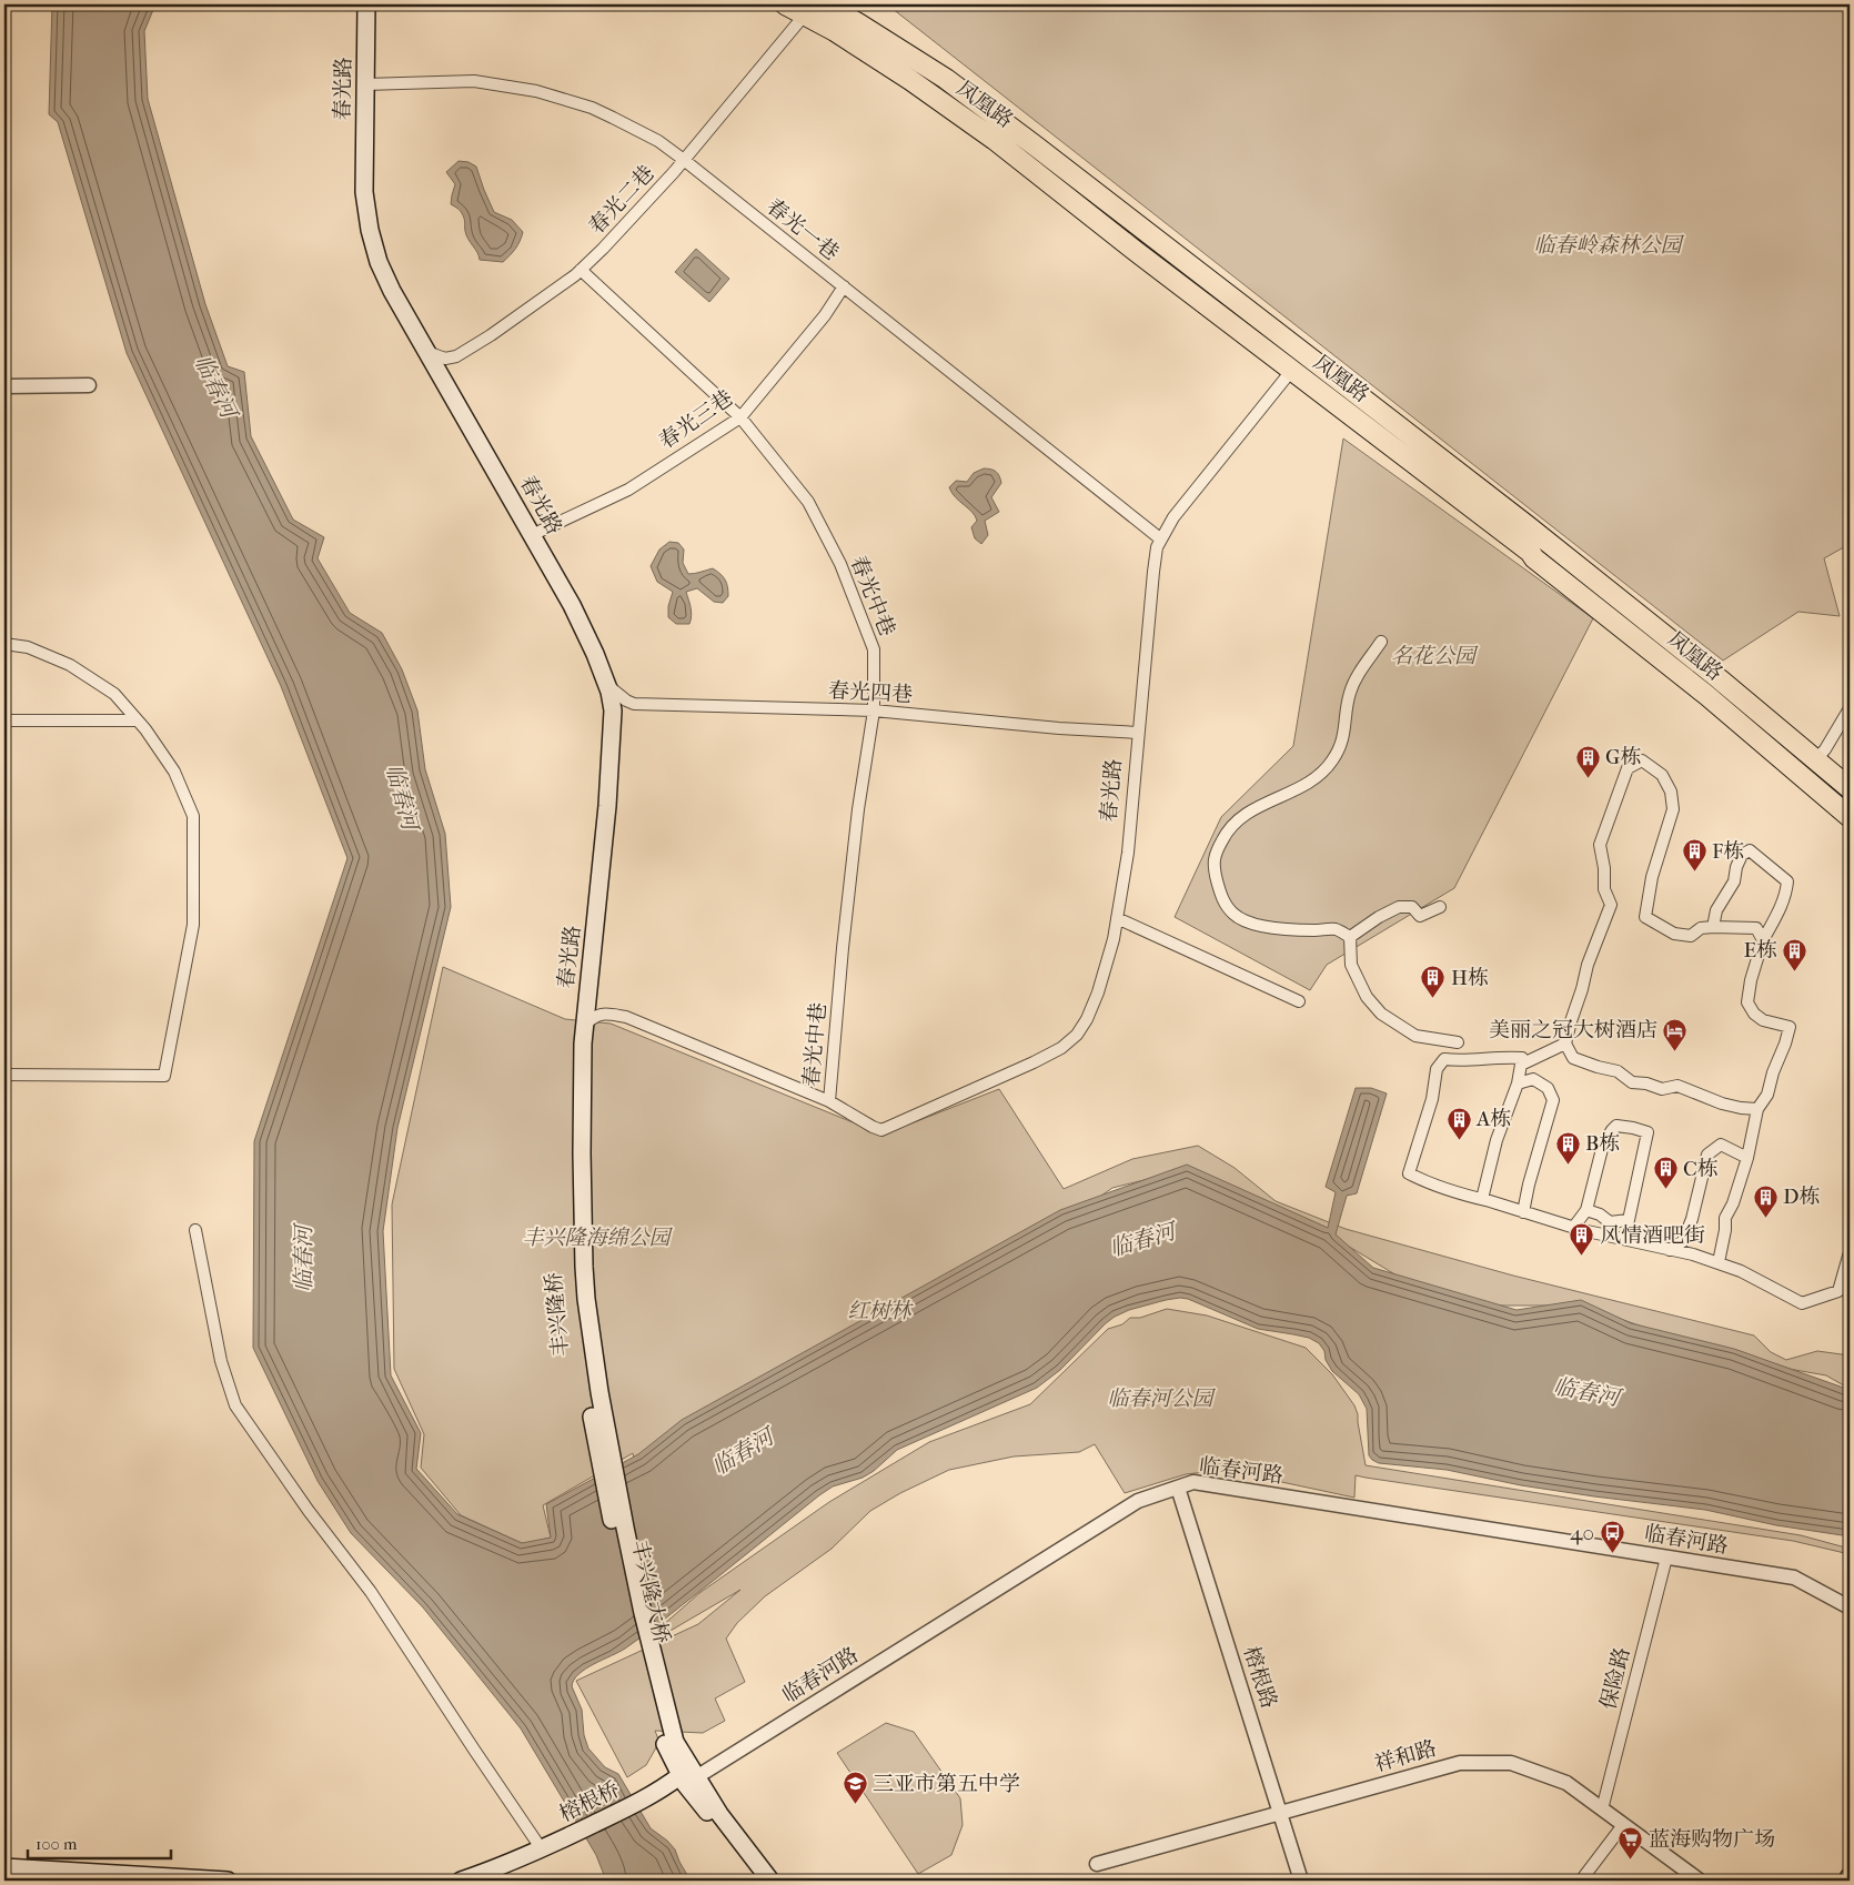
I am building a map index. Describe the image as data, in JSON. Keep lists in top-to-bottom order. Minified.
{"streets":{"highway":["凤凰路"],"main road":["春光路","丰兴隆桥","丰兴隆大桥","榕根桥"],"street":["春光二巷","春光一巷","春光三巷","春光中巷","春光四巷","临春河路","榕根路","保险路","祥和路"]},"crossings":[["春光路","凤凰路"],["春光路","春光二巷"],["春光路","春光一巷"],["春光路","春光三巷"],["春光路","春光中巷"],["春光路","春光四巷"],["春光路","丰兴隆桥"],["凤凰路","春光二巷"],["春光二巷","春光一巷"],["春光二巷","春光中巷"],["春光一巷","春光三巷"],["春光三巷","春光中巷"],["春光中巷","春光四巷"],["丰兴隆桥","丰兴隆大桥"],["临春河路","丰兴隆大桥"],["临春河路","榕根路"],["临春河路","保险路"],["临春河路","榕根桥"],["丰兴隆大桥","榕根桥"],["榕根路","祥和路"],["保险路","祥和路"]],"water":["临春河"],"parks":["临春岭森林公园","名花公园","丰兴隆海绵公园","红树林","临春河公园"],"places":{"building":["G栋","F栋","E栋","H栋","A栋","B栋","C栋","D栋","风情酒吧街"],"hotel":["美丽之冠大树酒店"],"bus stop":["40"],"school or university":["三亚市第五中学"],"supermarket":["蓝海购物广场"]},"scale_bar":"100 m"}
